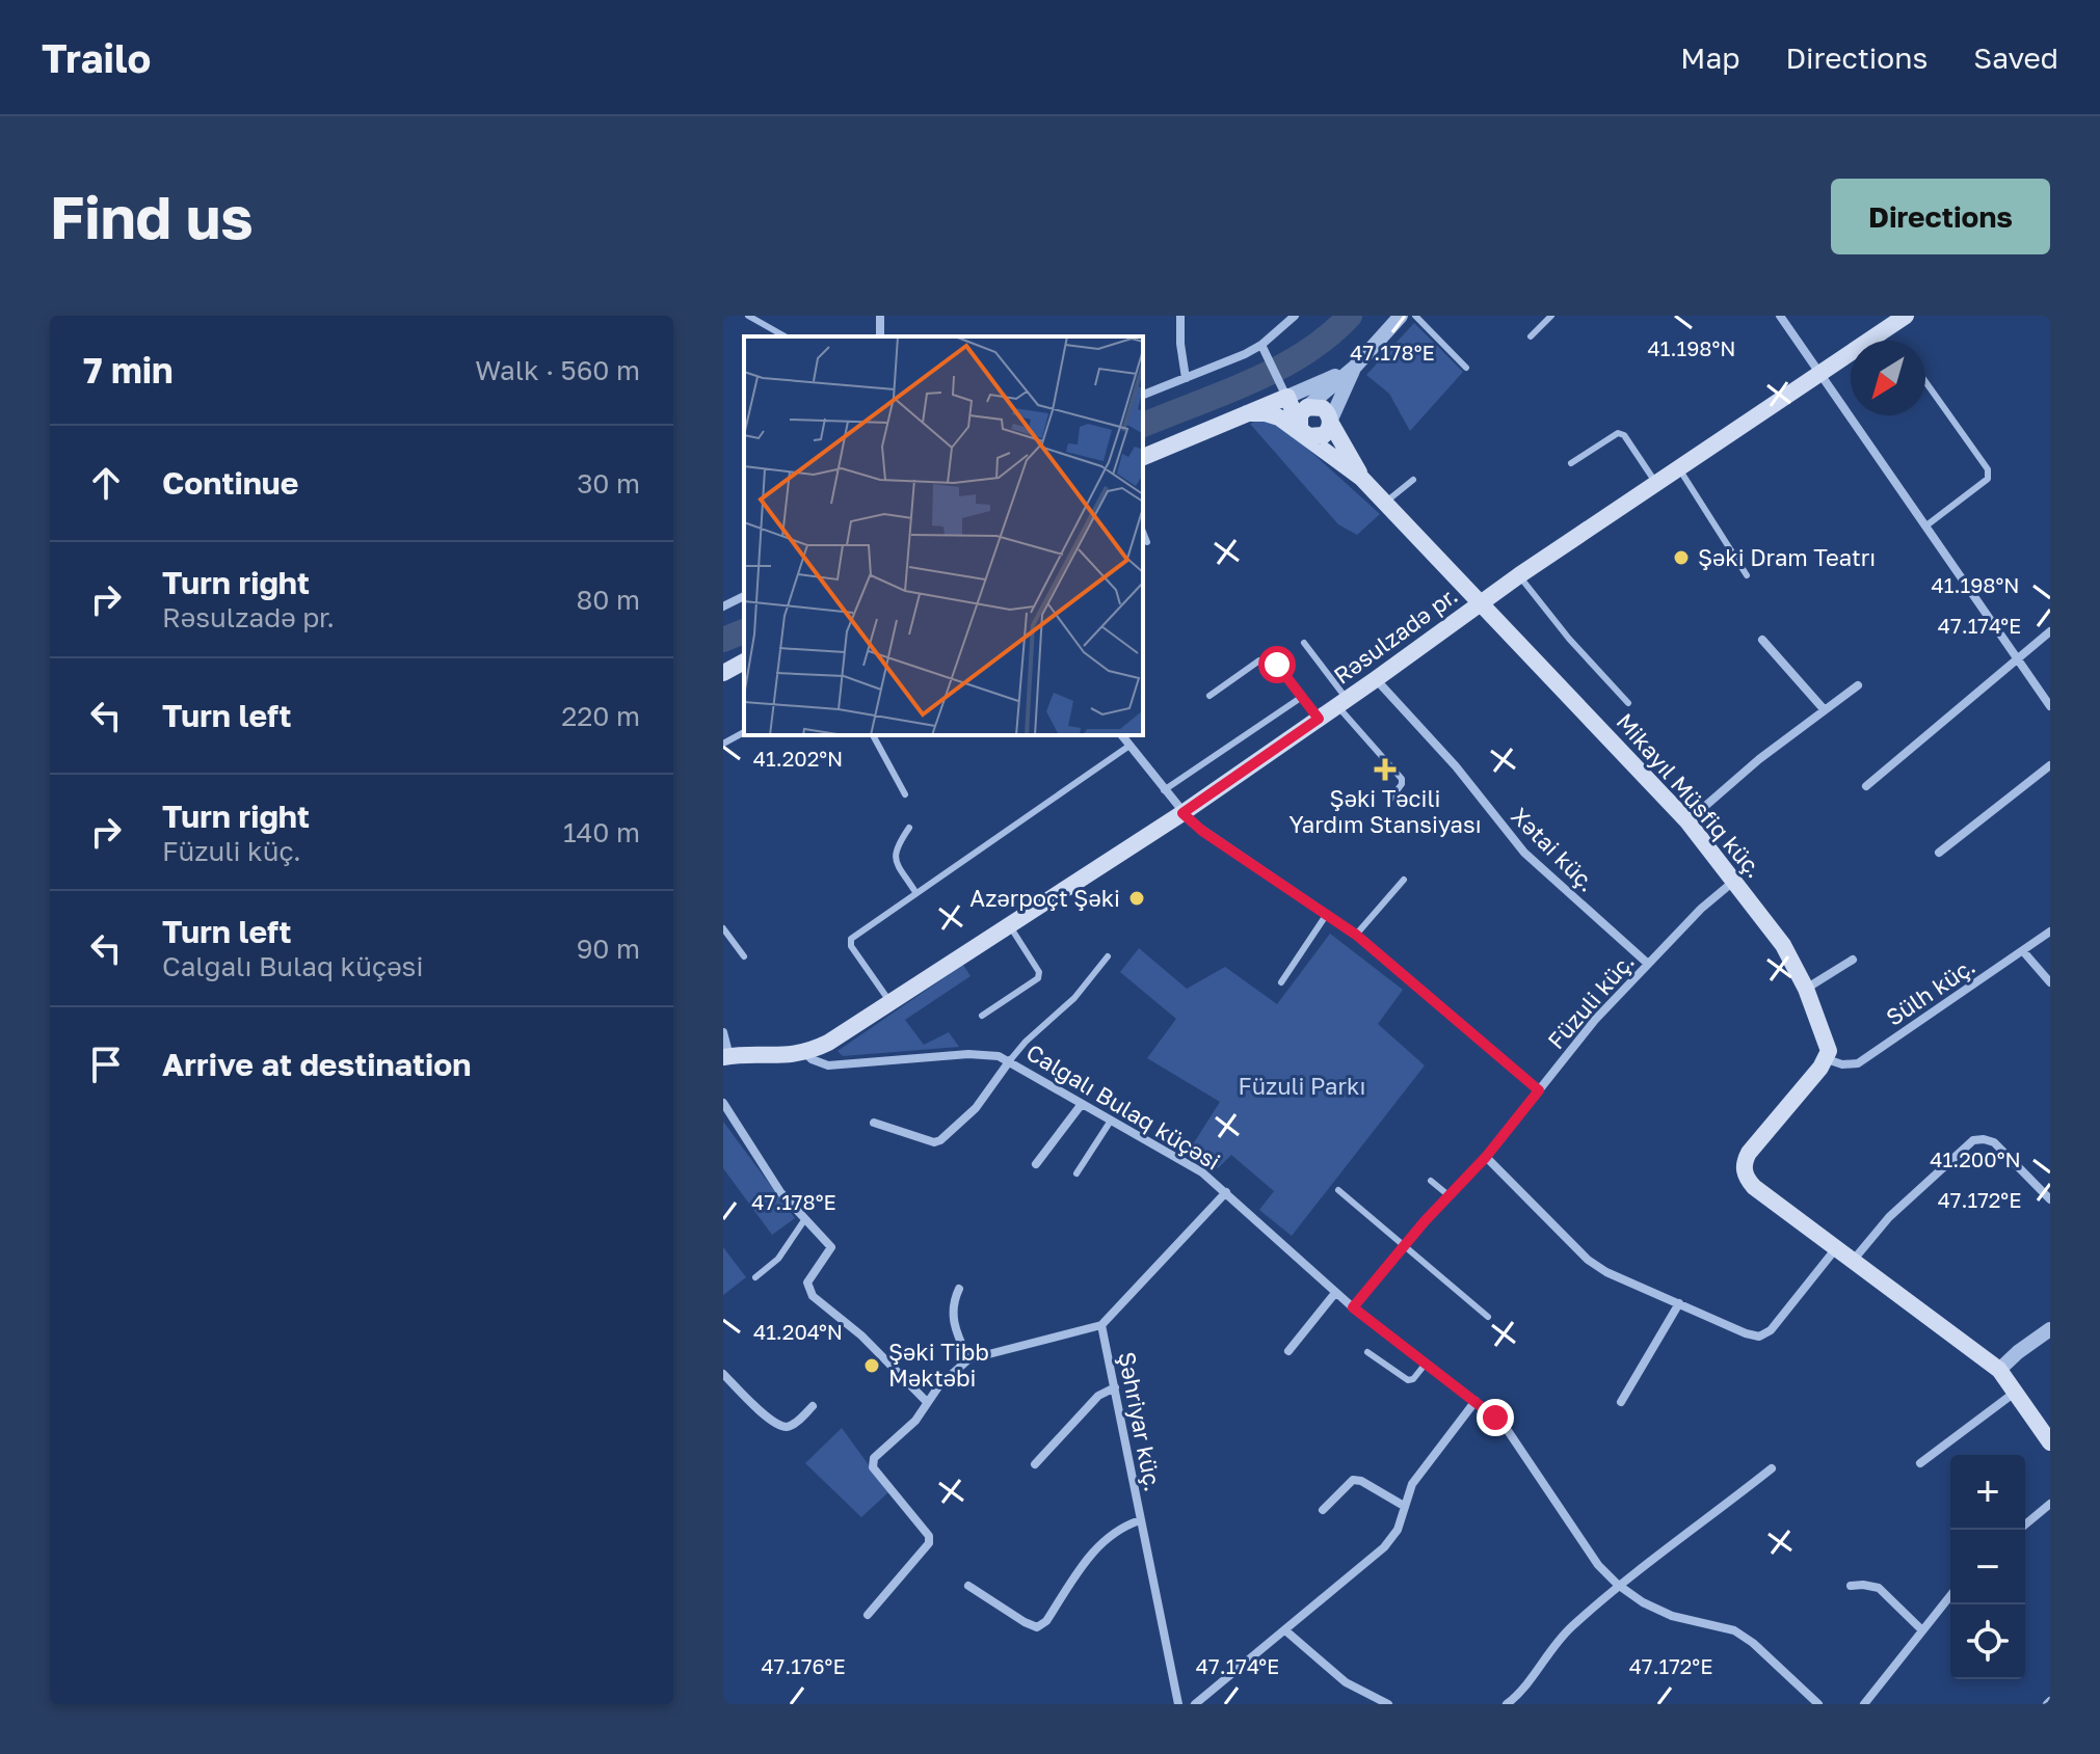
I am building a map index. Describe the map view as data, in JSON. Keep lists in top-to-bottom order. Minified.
{"streets":{"main road":["Rəsulzadə pr.","Mikayıl Müsfiq küç."],"street":["Xətai küç.","Sülh küç.","Füzuli küç.","Calğalı Bulaq küçəsi","Şəhriyar küç."]},"crossings":[["Rəsulzadə pr.","Mikayıl Müsfiq küç."],["Rəsulzadə pr.","Xətai küç."],["Rəsulzadə pr.","Calğalı Bulaq küçəsi"],["Mikayıl Müsfiq küç.","Sülh küç."],["Mikayıl Müsfiq küç.","Füzuli küç."],["Xətai küç.","Füzuli küç."],["Füzuli küç.","Calğalı Bulaq küçəsi"],["Calğalı Bulaq küçəsi","Şəhriyar küç."]],"parks":["Füzuli Parkı"],"places":{"other":["Şəki Dram Teatrı","Azərpoçt Şəki","Şəki Tibb Məktəbi"],"health":["Şəki Təcili Yardım Stansiyası"]},"north":"bottom left","page":{"header":"Trailo","nav":["Map","Directions","Saved"],"buttons":"Directions","title":"Find us","heading":["7 min","Walk · 560 m"],"list":[["Continue","30 m"],["Turn right","Rəsulzadə pr.","80 m"],["Turn left","220 m"],["Turn right","Füzuli küç.","140 m"],["Turn left","Calğalı Bulaq küçəsi","90 m"],"Arrive at destination"],"map_buttons":["+","−"]},"coordinates":["41.198°N","47.178°E","47.174°E","41.202°N","41.200°N","47.172°E","41.204°N","47.176°E"]}
